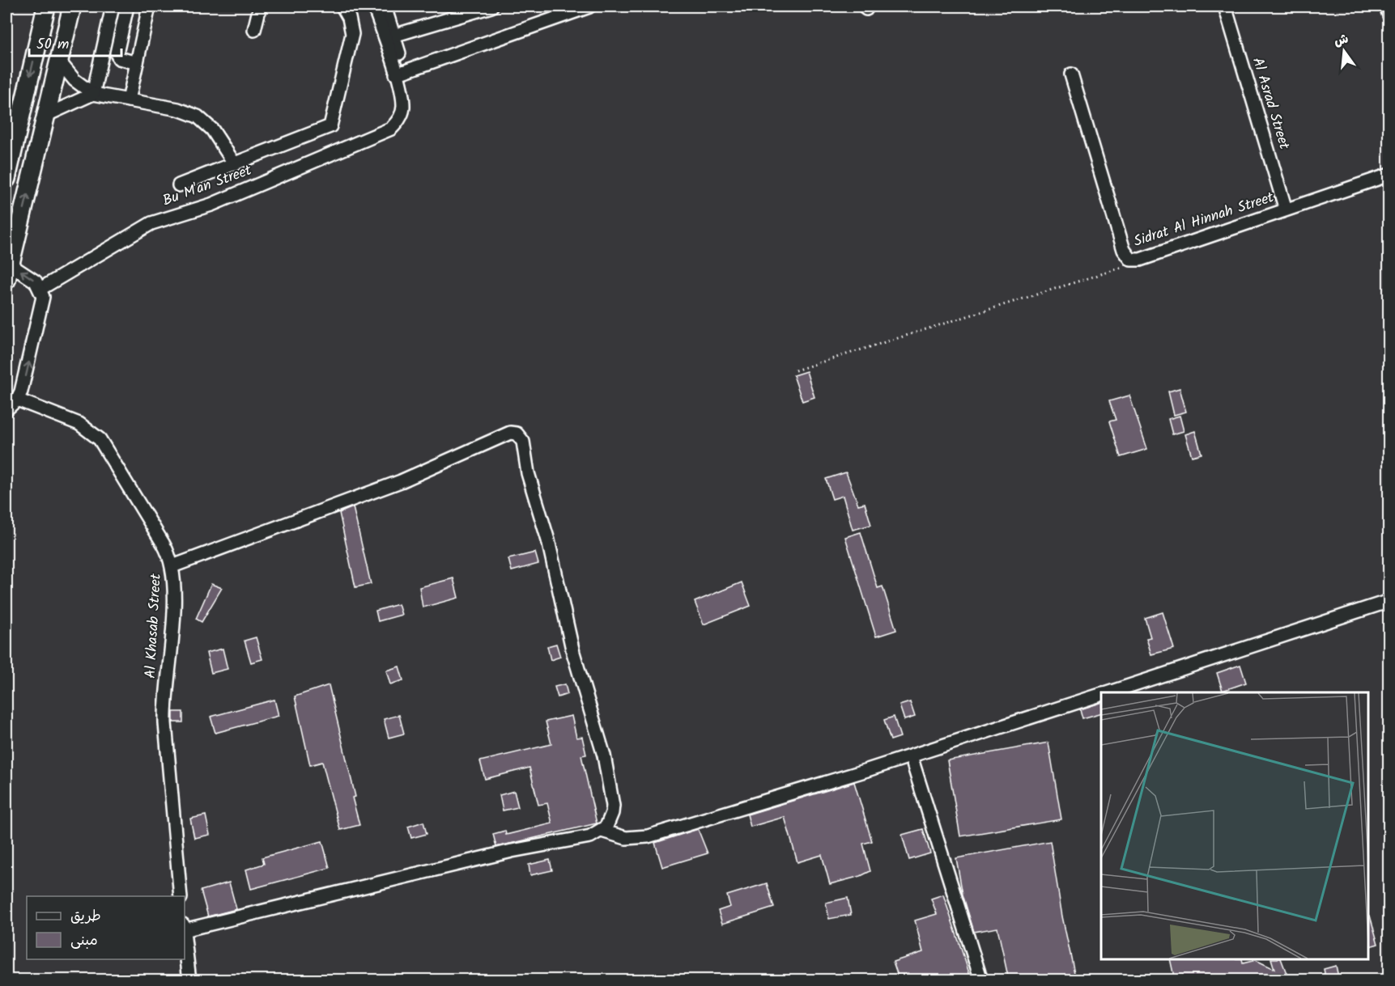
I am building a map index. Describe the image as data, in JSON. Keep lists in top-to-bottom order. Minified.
{"streets":{"street":["Al Asrad Street","Bu M'an Street","Sidrat Al Hinnah Street","Al Khasab Street"]},"crossings":[["Al Asrad Street","Sidrat Al Hinnah Street"]],"legend":["طريق","مبنى"],"scale_bar":"50 m","north":"top"}
